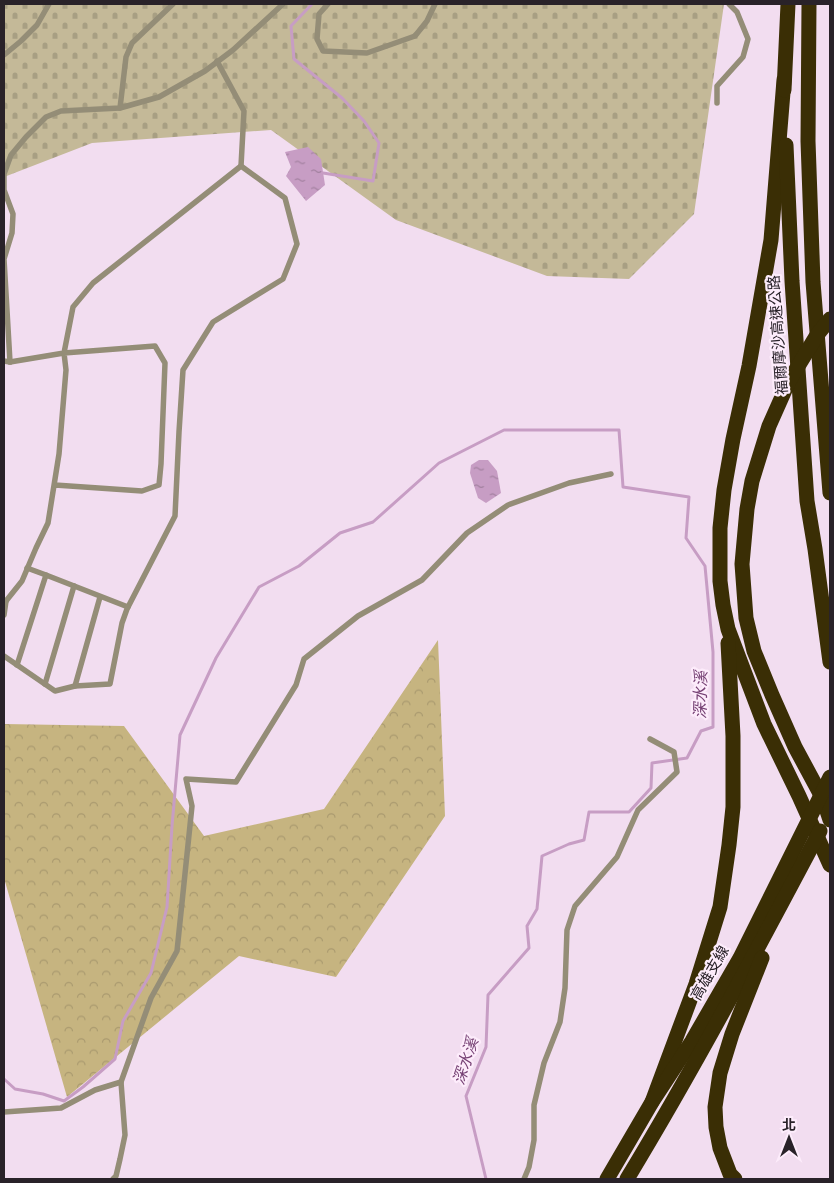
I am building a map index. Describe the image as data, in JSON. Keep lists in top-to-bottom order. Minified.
{"streets":{"highway":["福爾摩沙高速公路","高雄支線"]},"water":["深水溪"],"north":"top"}
